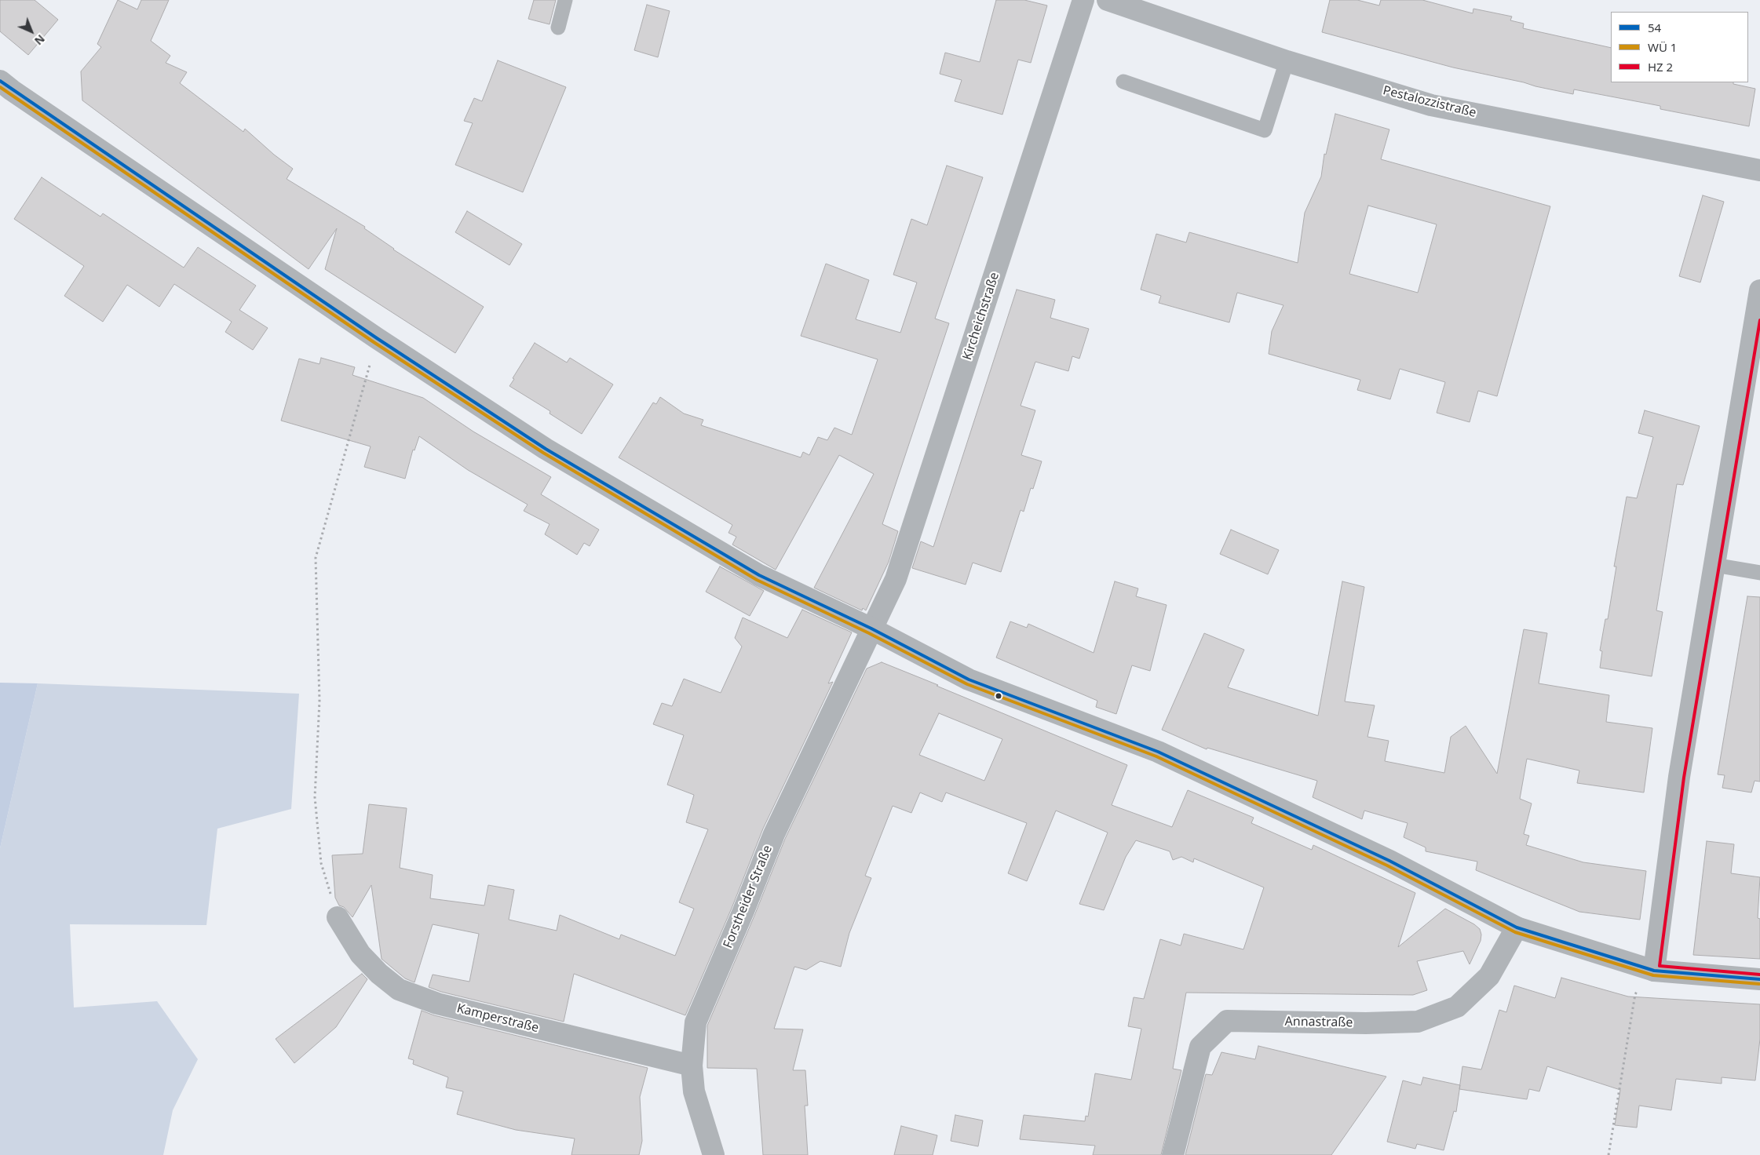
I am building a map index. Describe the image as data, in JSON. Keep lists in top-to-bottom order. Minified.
{"streets":{"street":["Pestalozzistraße","Kircheichstraße","Forstheider Straße","Kamperstraße","Annastraße"]},"crossings":[["Kircheichstraße","Forstheider Straße"],["Forstheider Straße","Kamperstraße"]],"lines":["transit line 54"],"legend":["54","WÜ 1","HZ 2"],"north":"bottom right"}
